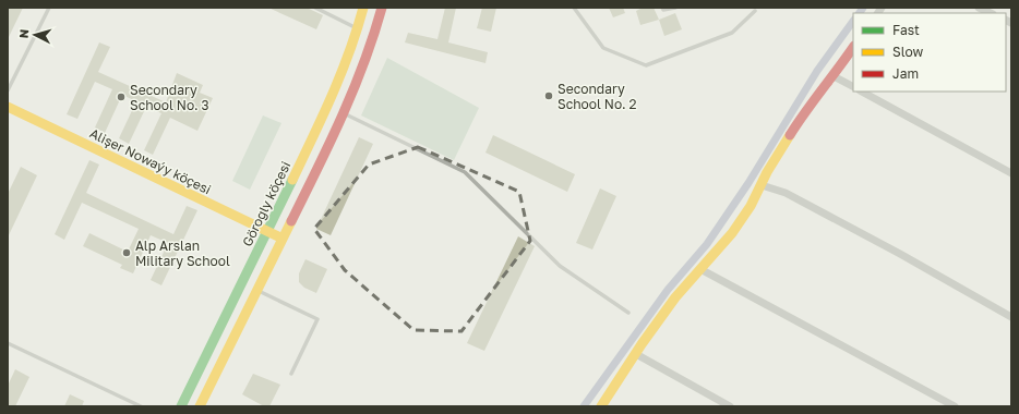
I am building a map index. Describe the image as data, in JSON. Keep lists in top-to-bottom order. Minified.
{"streets":{"main road":["Alişer Nowaýy köçesi","Görogly köçesi"]},"crossings":[["Alişer Nowaýy köçesi","Görogly köçesi"]],"places":["Secondary School No. 2","Secondary School No. 3","Alp Arslan Military School"],"legend":["Fast","Slow","Jam"],"north":"left"}
